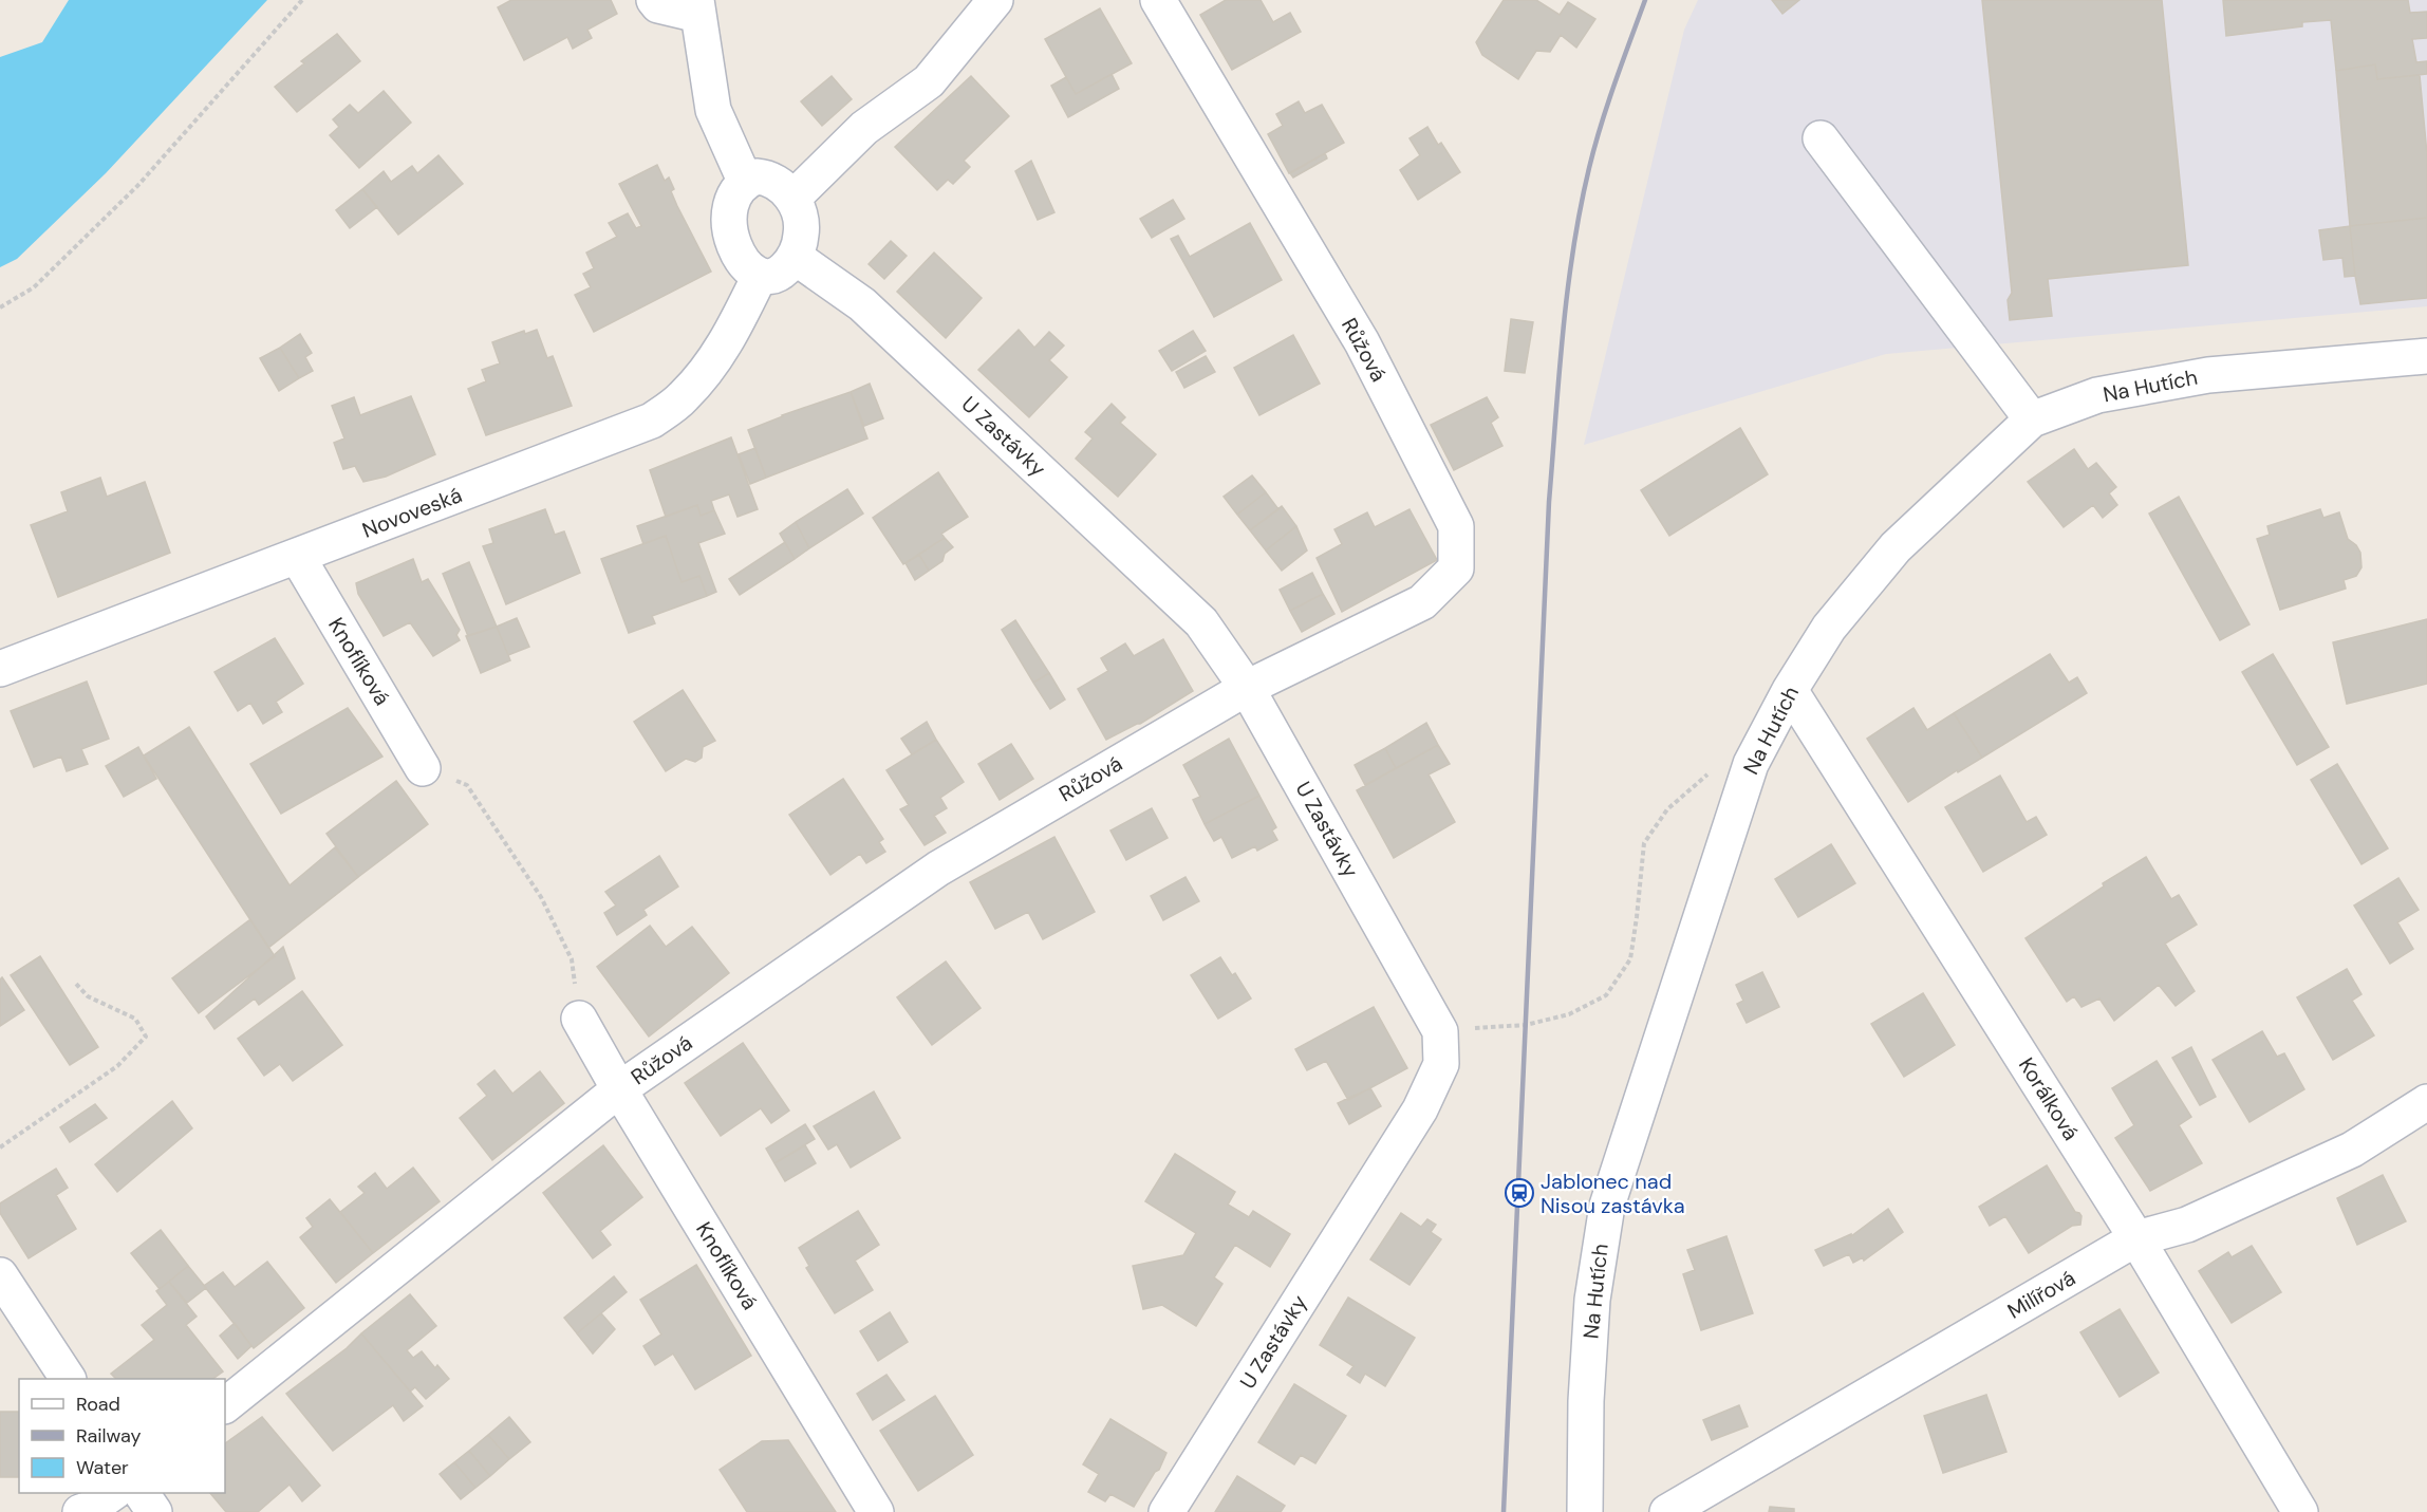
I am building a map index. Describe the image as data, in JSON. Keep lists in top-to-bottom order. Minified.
{"streets":{"street":["Růžová","Na Hutích","U Zastávky","Novoveská","Knoflíková","Korálková","Milířová"]},"crossings":[["Růžová","U Zastávky"],["Růžová","Knoflíková"],["Na Hutích","Korálková"],["U Zastávky","Novoveská"],["Novoveská","Knoflíková"],["Korálková","Milířová"]],"places":{"station":["Jablonec nad Nisou zastávka"]},"legend":["Road","Railway","Water"]}
